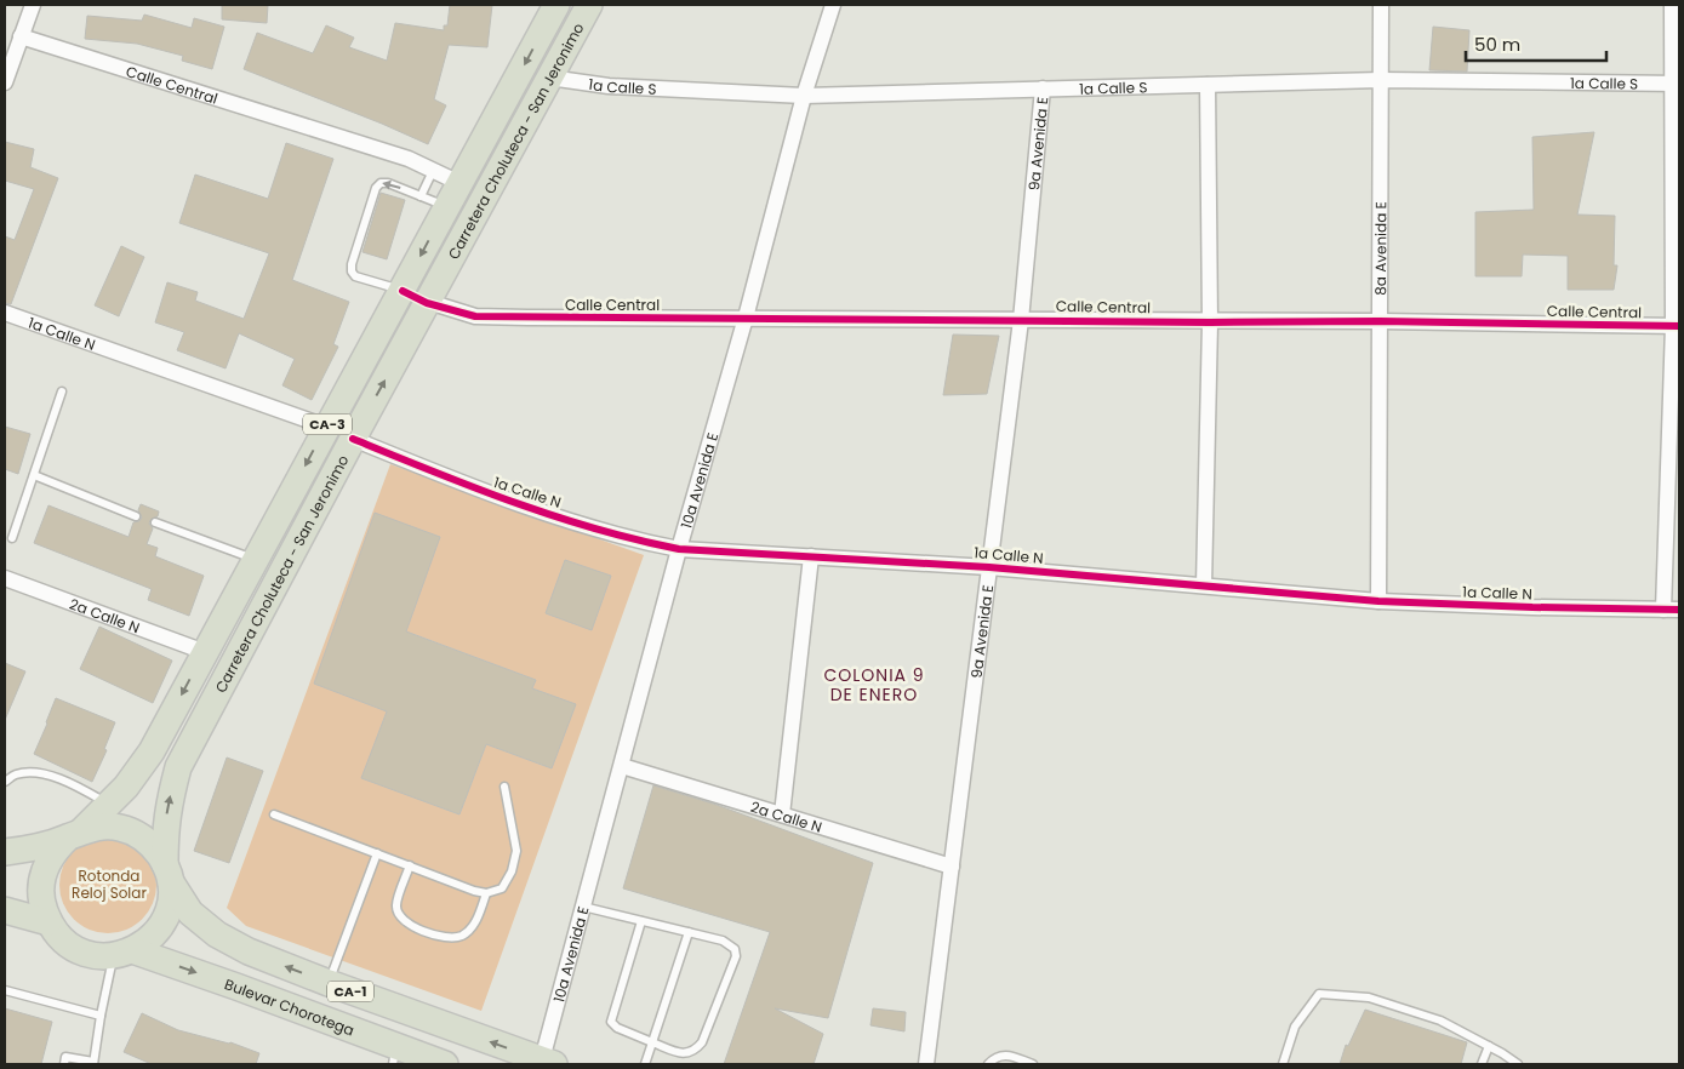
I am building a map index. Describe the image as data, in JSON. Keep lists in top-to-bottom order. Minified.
{"streets":{"highway":["Carretera Choluteca - San Jeronimo","CA-3","CA-1","Bulevar Chorotega"],"street":["1a Calle S","Calle Central","9a Avenida E","8a Avenida E","1a Calle N","10a Avenida E","2a Calle N"]},"crossings":[["1a Calle S","Carretera Choluteca - San Jeronimo"],["1a Calle S","9a Avenida E"],["1a Calle S","8a Avenida E"],["1a Calle S","10a Avenida E"],["Calle Central","Carretera Choluteca - San Jeronimo"],["Calle Central","9a Avenida E"],["Calle Central","8a Avenida E"],["Calle Central","10a Avenida E"],["Carretera Choluteca - San Jeronimo","1a Calle N"],["Carretera Choluteca - San Jeronimo","2a Calle N"],["Carretera Choluteca - San Jeronimo","CA-1"],["Carretera Choluteca - San Jeronimo","Bulevar Chorotega"],["9a Avenida E","1a Calle N"],["9a Avenida E","2a Calle N"],["8a Avenida E","1a Calle N"],["1a Calle N","10a Avenida E"],["10a Avenida E","2a Calle N"],["10a Avenida E","CA-1"],["CA-1","Bulevar Chorotega"]],"districts":["COLONIA 9 DE ENERO"],"parks":["Rotonda Reloj Solar"],"scale_bar":"50 m"}
